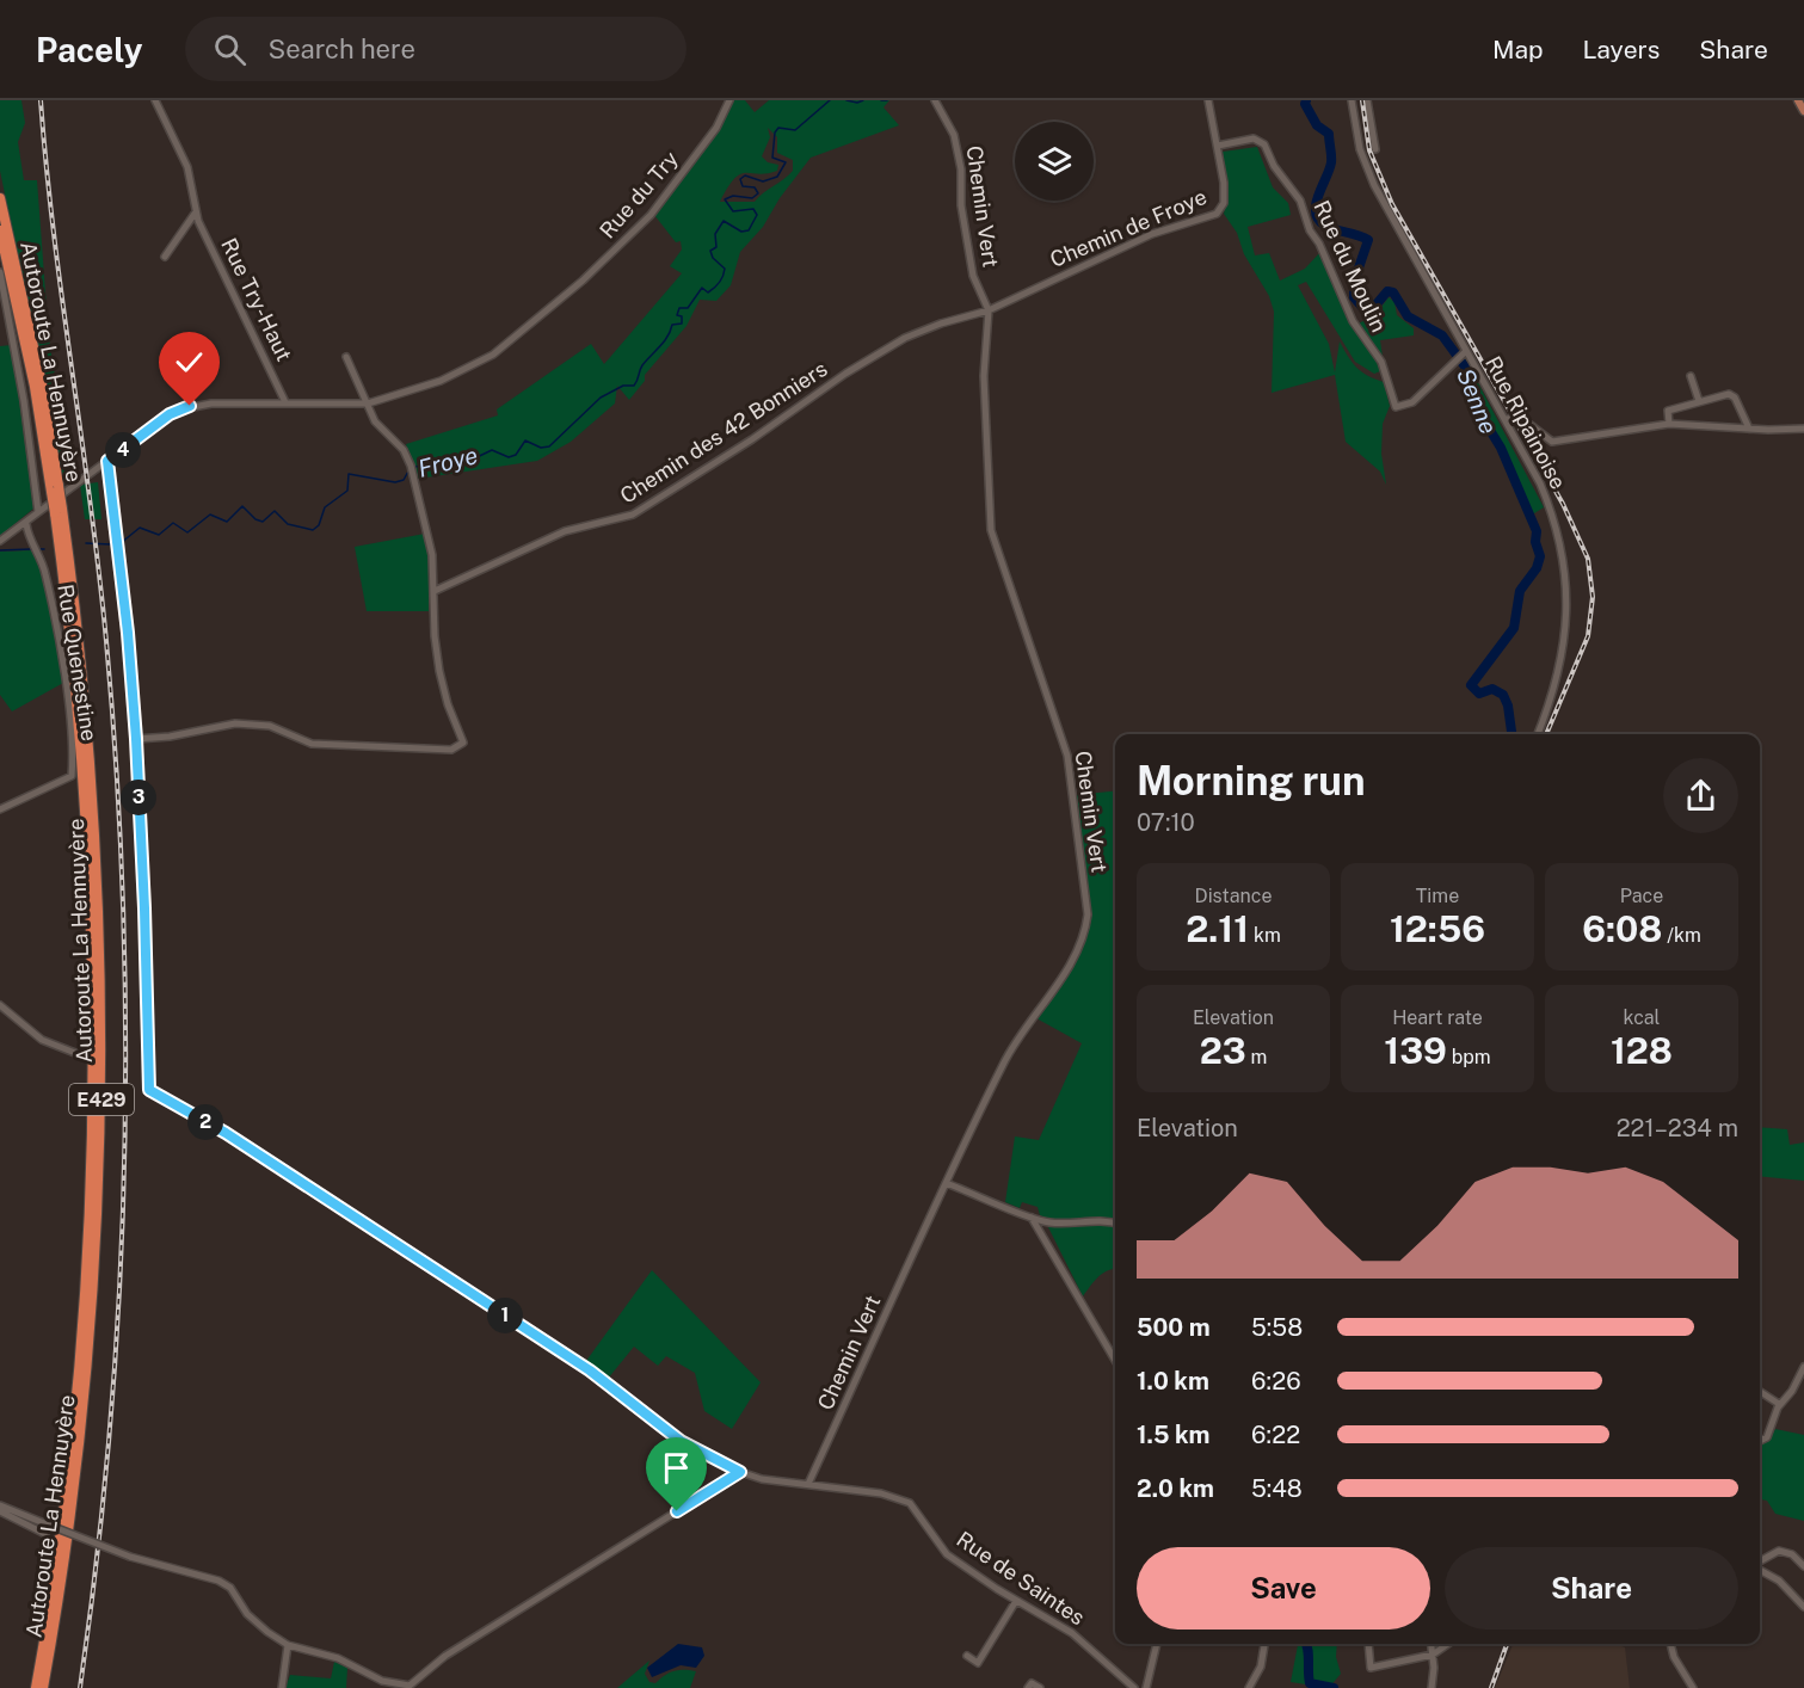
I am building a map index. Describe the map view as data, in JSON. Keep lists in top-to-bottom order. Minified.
{"streets":{"highway":["Autoroute La Hennuyère","E429"],"street":["Rue du Try","Chemin Vert","Chemin de Froye","Rue du Moulin","Rue Try-Haut","Rue Ripainoise","Chemin des 42 Bonniers","Rue Quenestine","Rue de Saintes"]},"crossings":[["Rue du Try","Rue Try-Haut"],["Rue du Try","Rue Quenestine"],["Chemin Vert","Chemin de Froye"],["Chemin Vert","Chemin des 42 Bonniers"],["Chemin Vert","Rue de Saintes"],["Chemin de Froye","Rue du Moulin"],["Chemin de Froye","Chemin des 42 Bonniers"],["Rue du Moulin","Rue Ripainoise"]],"water":["Senne","Froye"],"page":{"header":"Pacely","search":"Search here","nav":["Map","Layers","Share"],"pins":["4","3","2","1"],"heading":["Morning run","07:10"],"stats":[["Distance","2.11 km"],["Time","12:56"],["Pace","6:08 /km"],["Elevation","23 m"],["Heart rate","139 bpm"],["kcal","128"]],"chart":["Elevation","221–234 m"],"list":[{"name":"500 m","note":"5:58"},{"name":"1.0 km","note":"6:26"},{"name":"1.5 km","note":"6:22"},{"name":"2.0 km","note":"5:48"}],"buttons":["Save","Share"]}}
